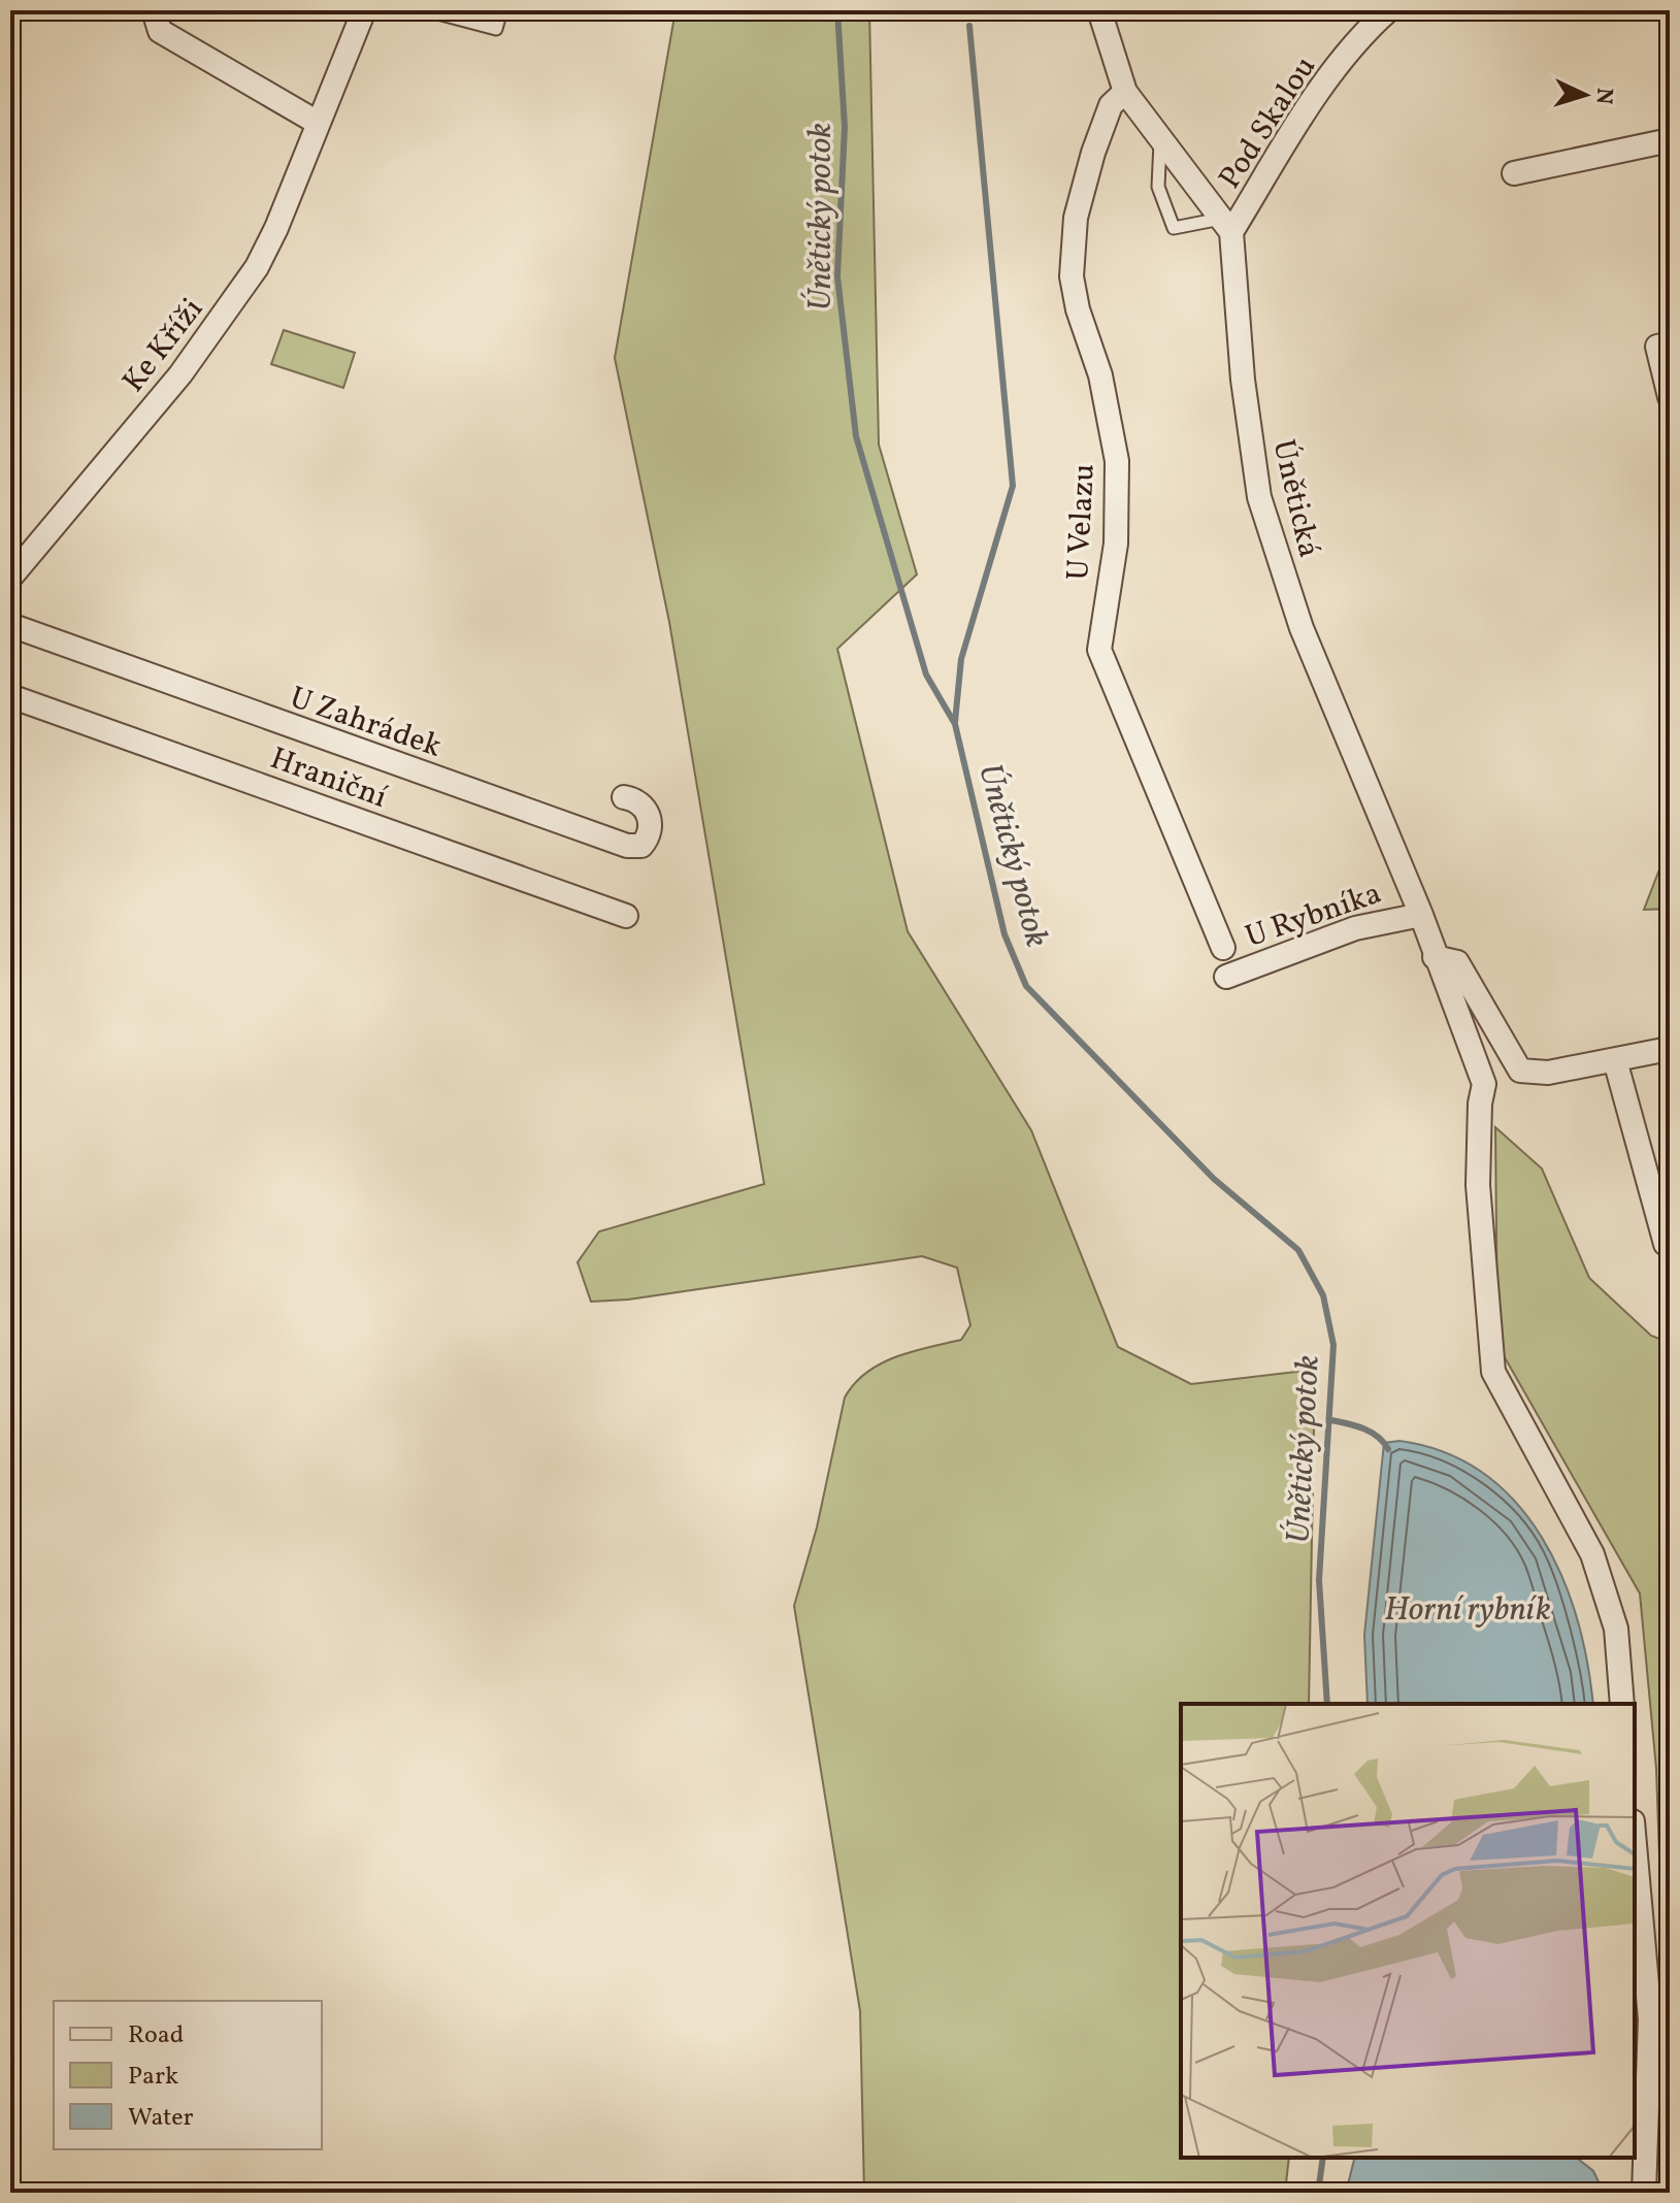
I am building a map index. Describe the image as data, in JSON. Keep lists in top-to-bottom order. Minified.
{"streets":{"street":["Pod Skalou","Ke Kříži","Únětická","U Velazu","U Zahrádek","Hraniční","U Rybníka"]},"crossings":[["Pod Skalou","Únětická"],["Únětická","U Rybníka"]],"water":["Únětický potok","Horní rybník"],"legend":["Road","Park","Water"],"north":"right"}
